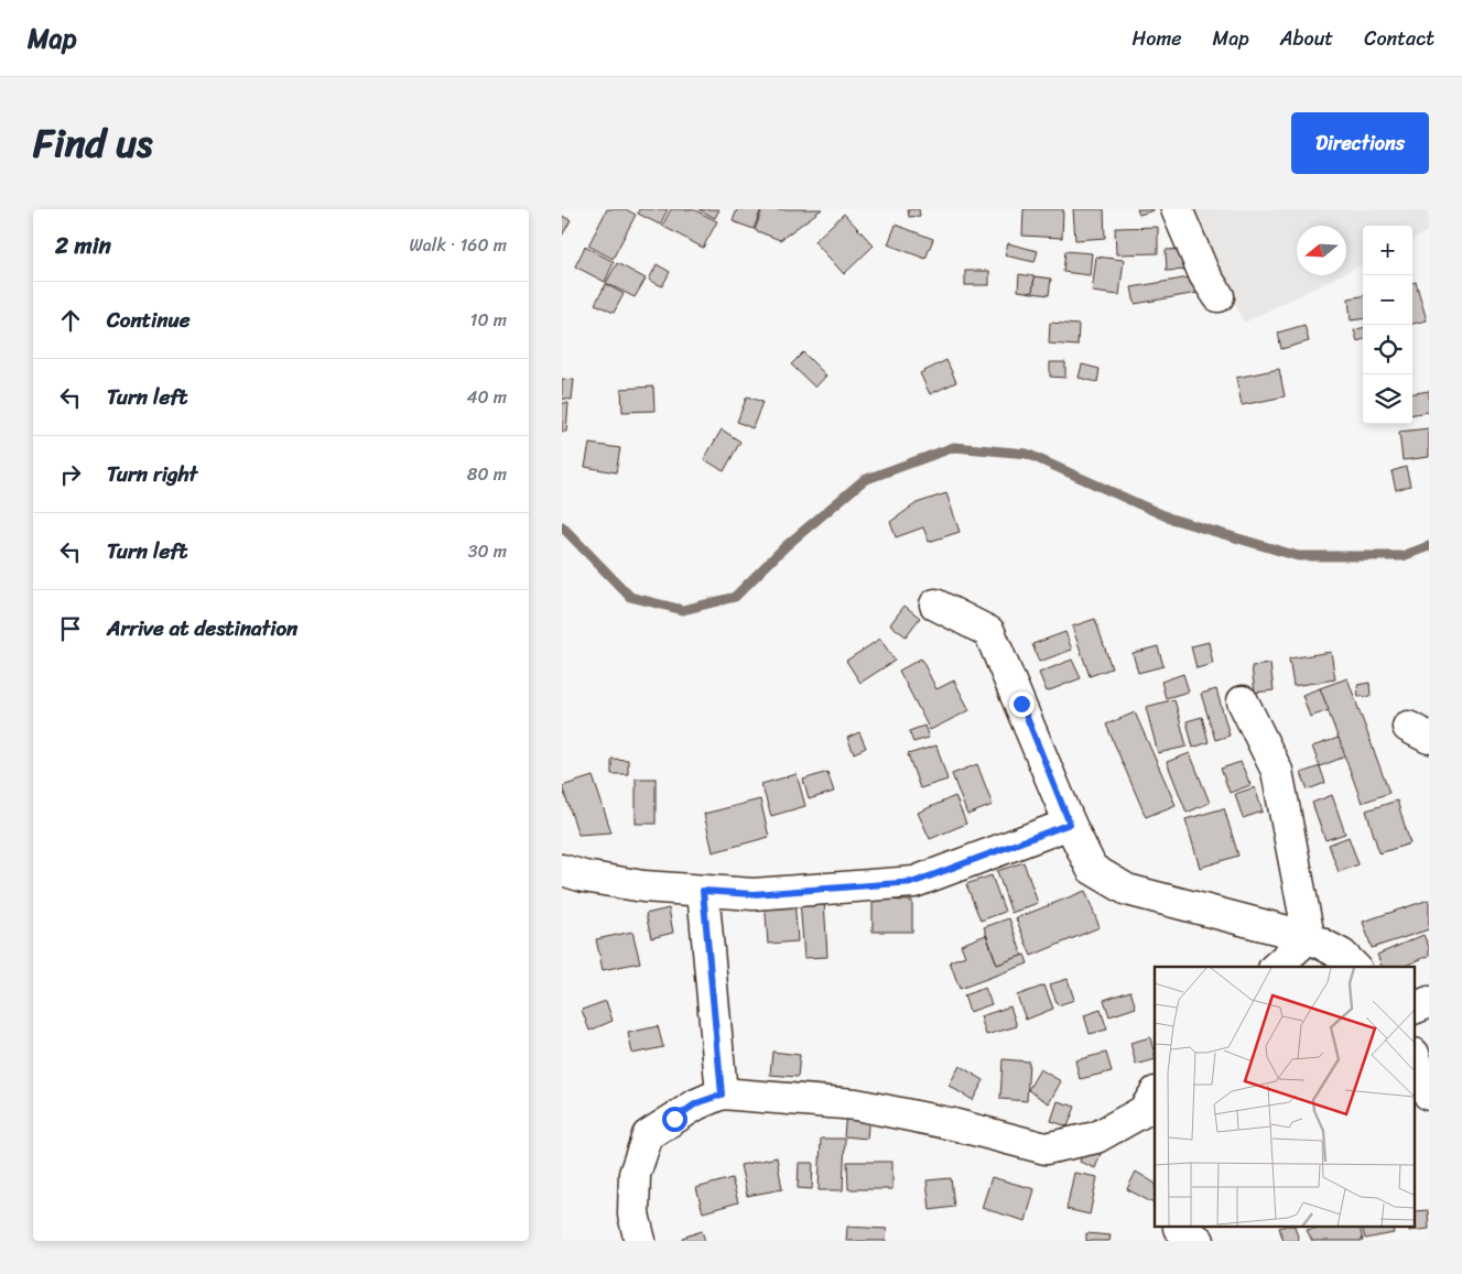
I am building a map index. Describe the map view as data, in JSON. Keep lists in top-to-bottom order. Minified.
{"north":"left","page":{"header":"Map","nav":["Home","Map","About","Contact"],"title":"Find us","buttons":"Directions","heading":["2 min","Walk · 160 m"],"map_buttons":["+","−"],"list":[["Continue","10 m"],["Turn left","40 m"],["Turn right","80 m"],["Turn left","30 m"],"Arrive at destination"]}}
